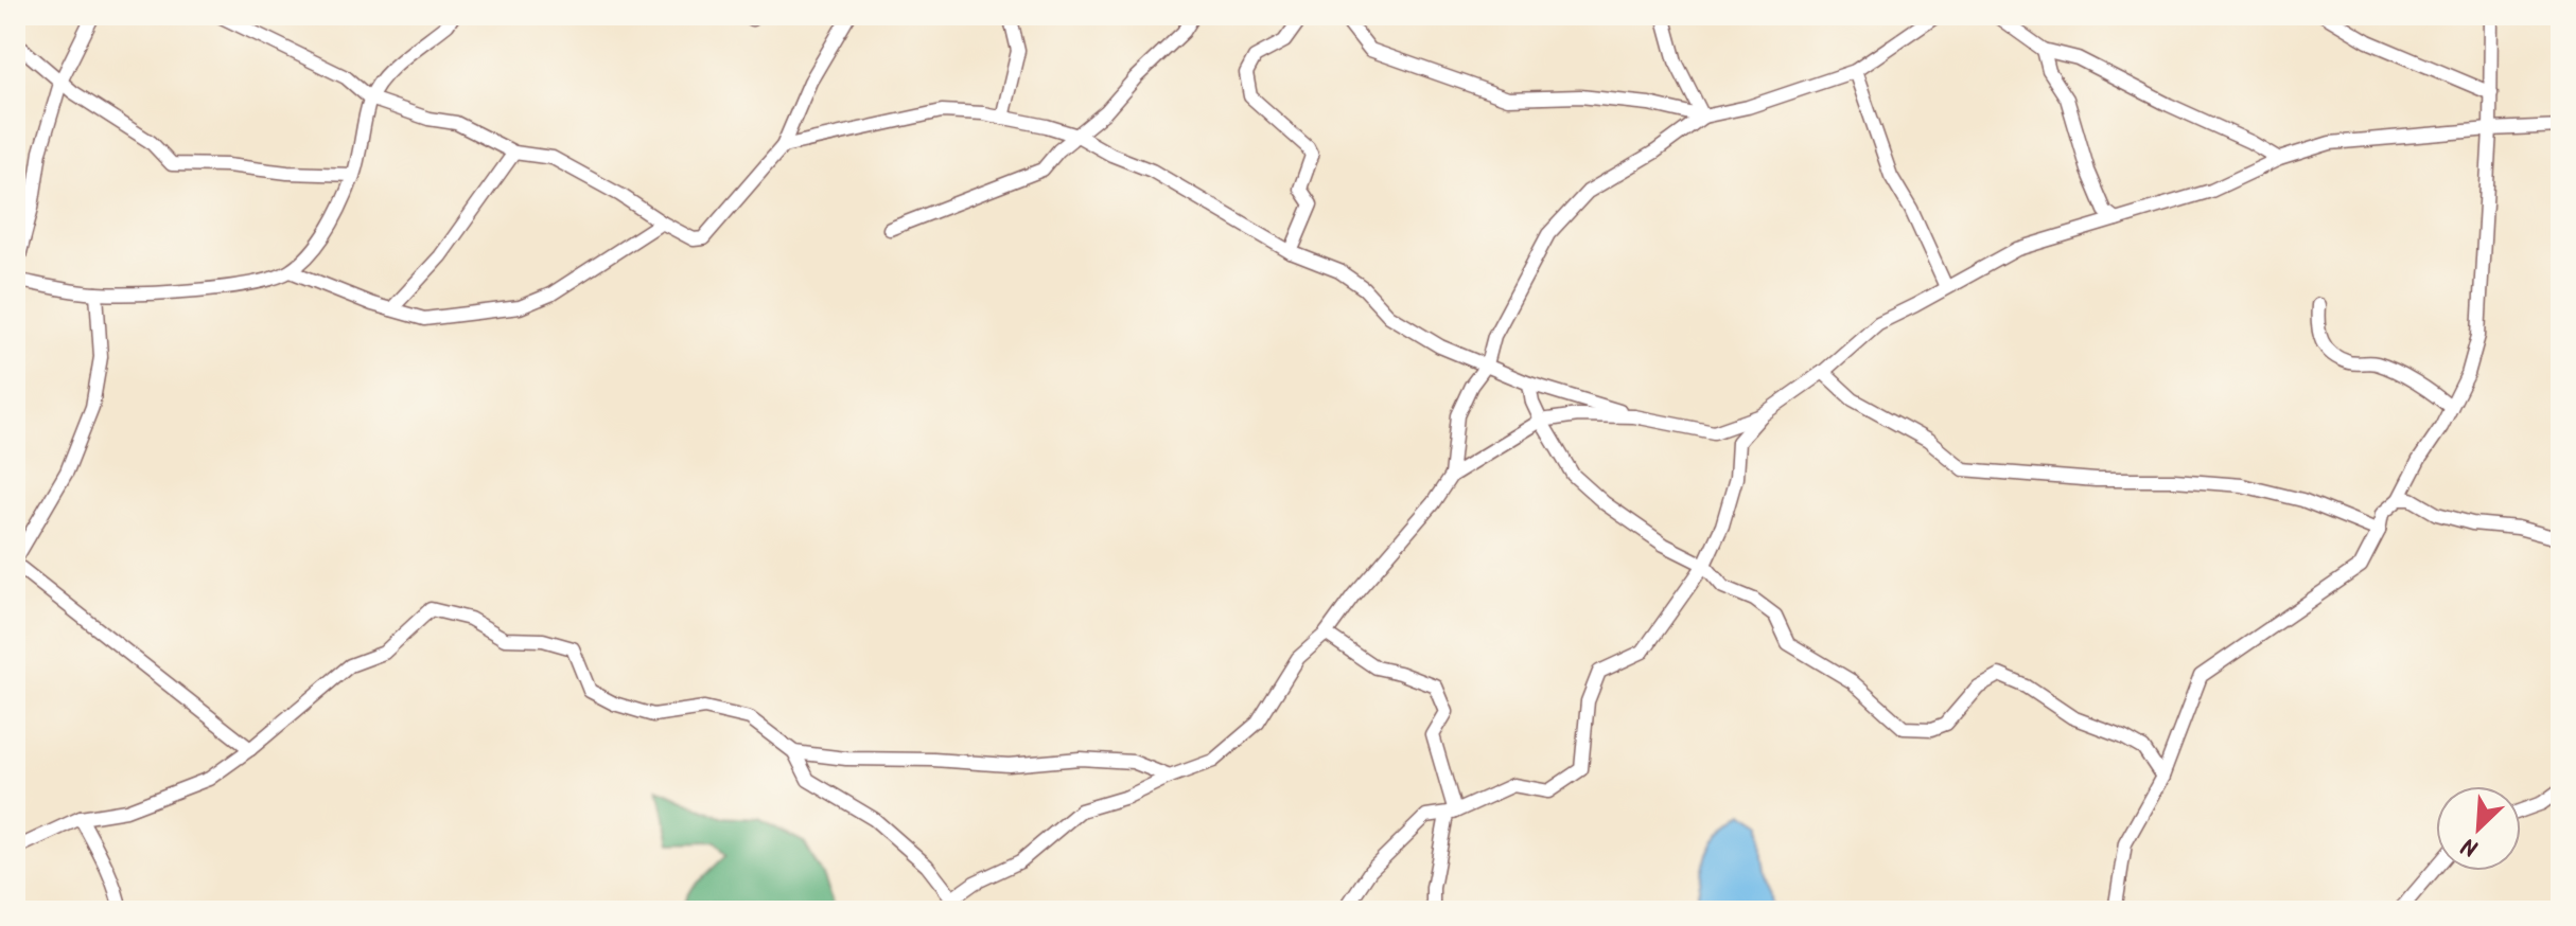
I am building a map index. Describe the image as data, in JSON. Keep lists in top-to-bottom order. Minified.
{"north":"bottom left"}
